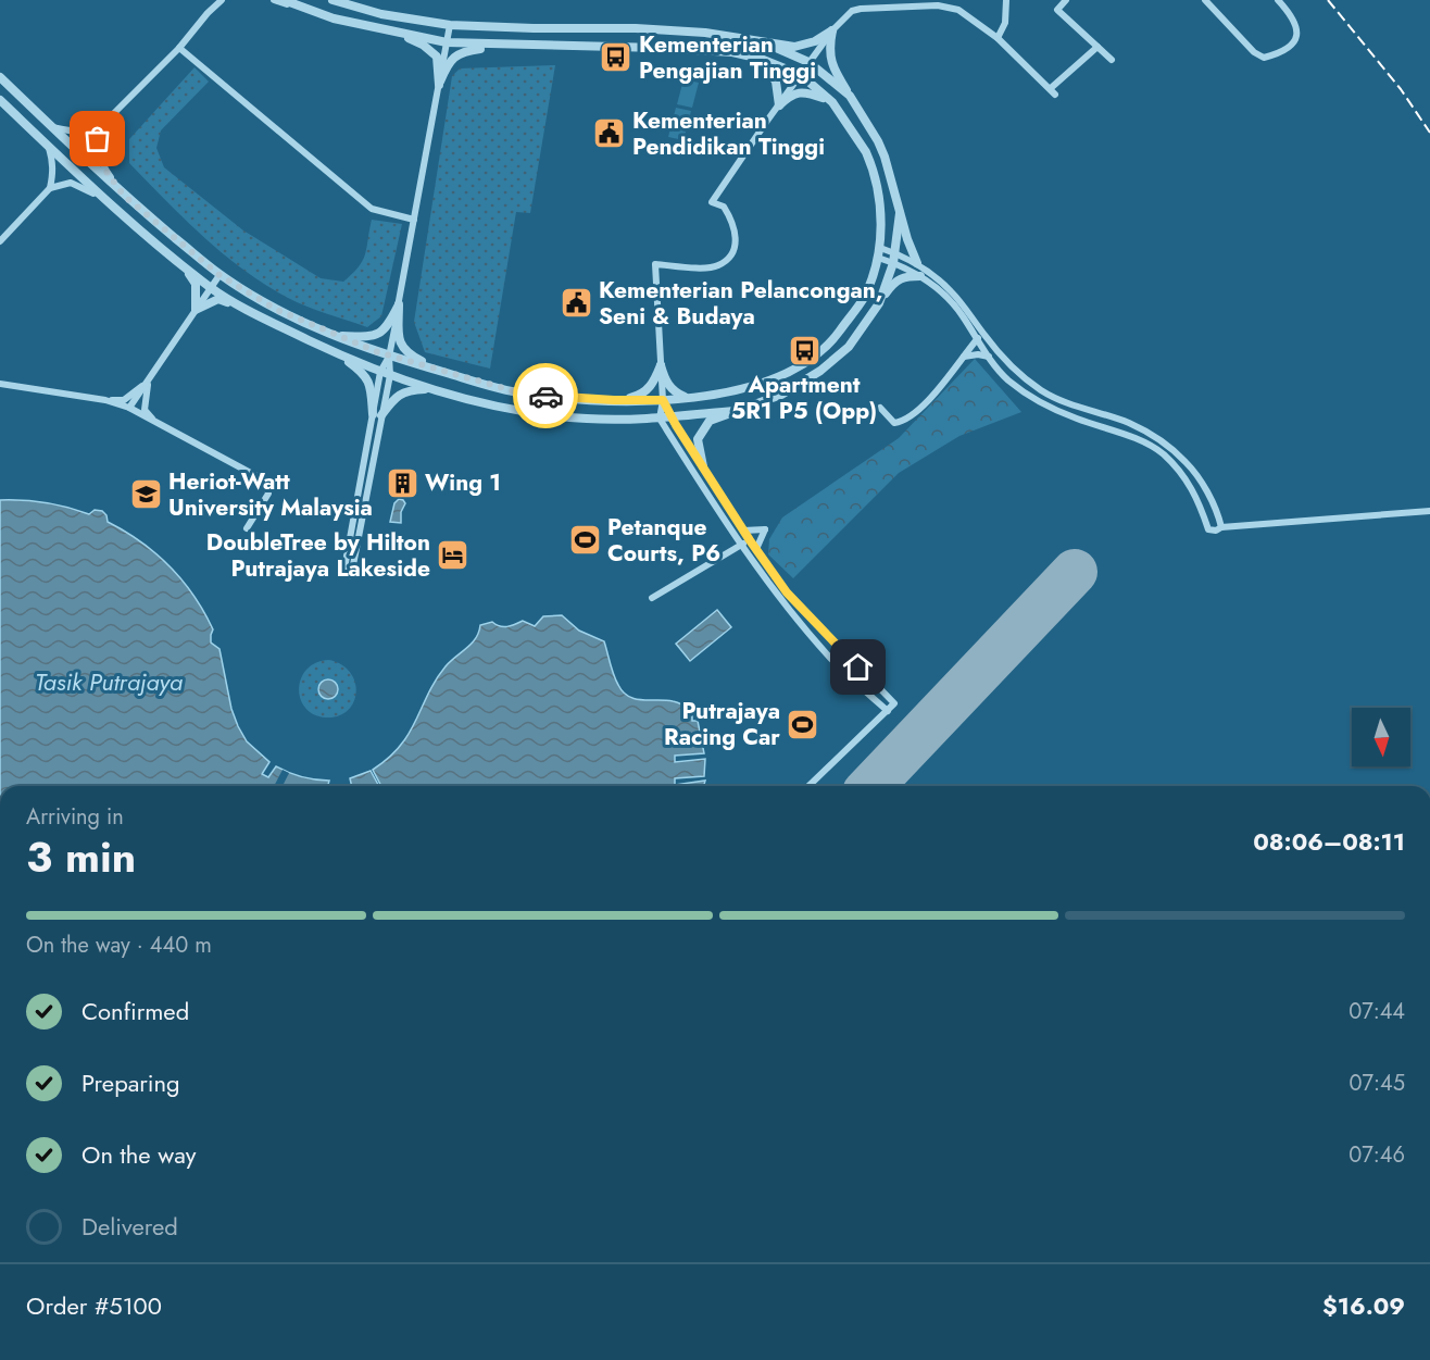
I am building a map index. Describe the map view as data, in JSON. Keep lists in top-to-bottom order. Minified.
{"water":["Tasik Putrajaya"],"places":{"bus stop":["Kementerian Pengajian Tinggi","Apartment 5R1 P5 (Opp)"],"public building":["Kementerian Pendidikan Tinggi","Kementerian Pelancongan, Seni & Budaya"],"building":["Wing 1"],"school or university":["Heriot-Watt University Malaysia"],"sports":["Petanque Courts, P6","Putrajaya Racing Car"],"hotel":["DoubleTree by Hilton Putrajaya Lakeside"]},"north":"bottom","page":{"heading":["3 min","Arriving in","08:06–08:11"],"panel":["Order #5100","$16.09"],"bar":"On the way · 440 m","list":[["Confirmed","07:44"],["Preparing","07:45"],["On the way","07:46"],"Delivered"]}}
